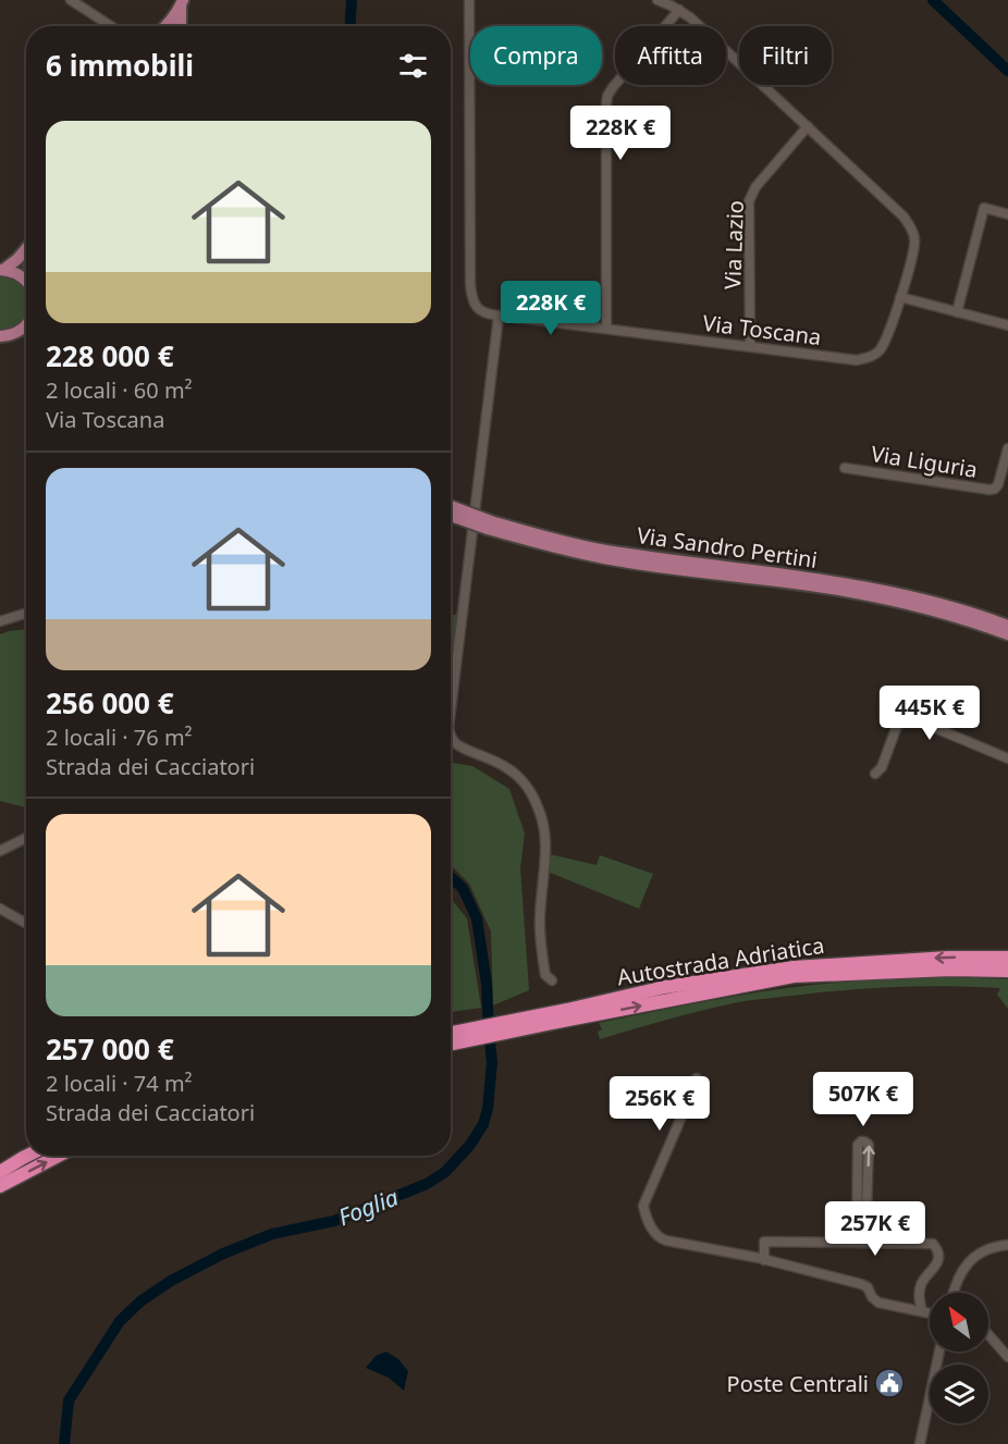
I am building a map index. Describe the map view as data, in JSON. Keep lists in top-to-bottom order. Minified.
{"streets":{"highway":["Autostrada Adriatica"],"main road":["Via Sandro Pertini"],"street":["Via Lazio","Via Toscana","Via Liguria"]},"crossings":[["Via Lazio","Via Toscana"]],"water":["Foglia"],"places":{"public building":["Poste Centrali"]},"north":"top left","page":{"chip":["Compra","Affitta","Filtri"],"heading":"6 immobili","list":[{"name":"228 000 €","note":"2 locali · 60 m² · Via Toscana"},{"name":"256 000 €","note":"2 locali · 76 m² · Strada dei Cacciatori"},{"name":"257 000 €","note":"2 locali · 74 m² · Strada dei Cacciatori"}],"price":["228K €","228K €","445K €","507K €","256K €","257K €"]}}
